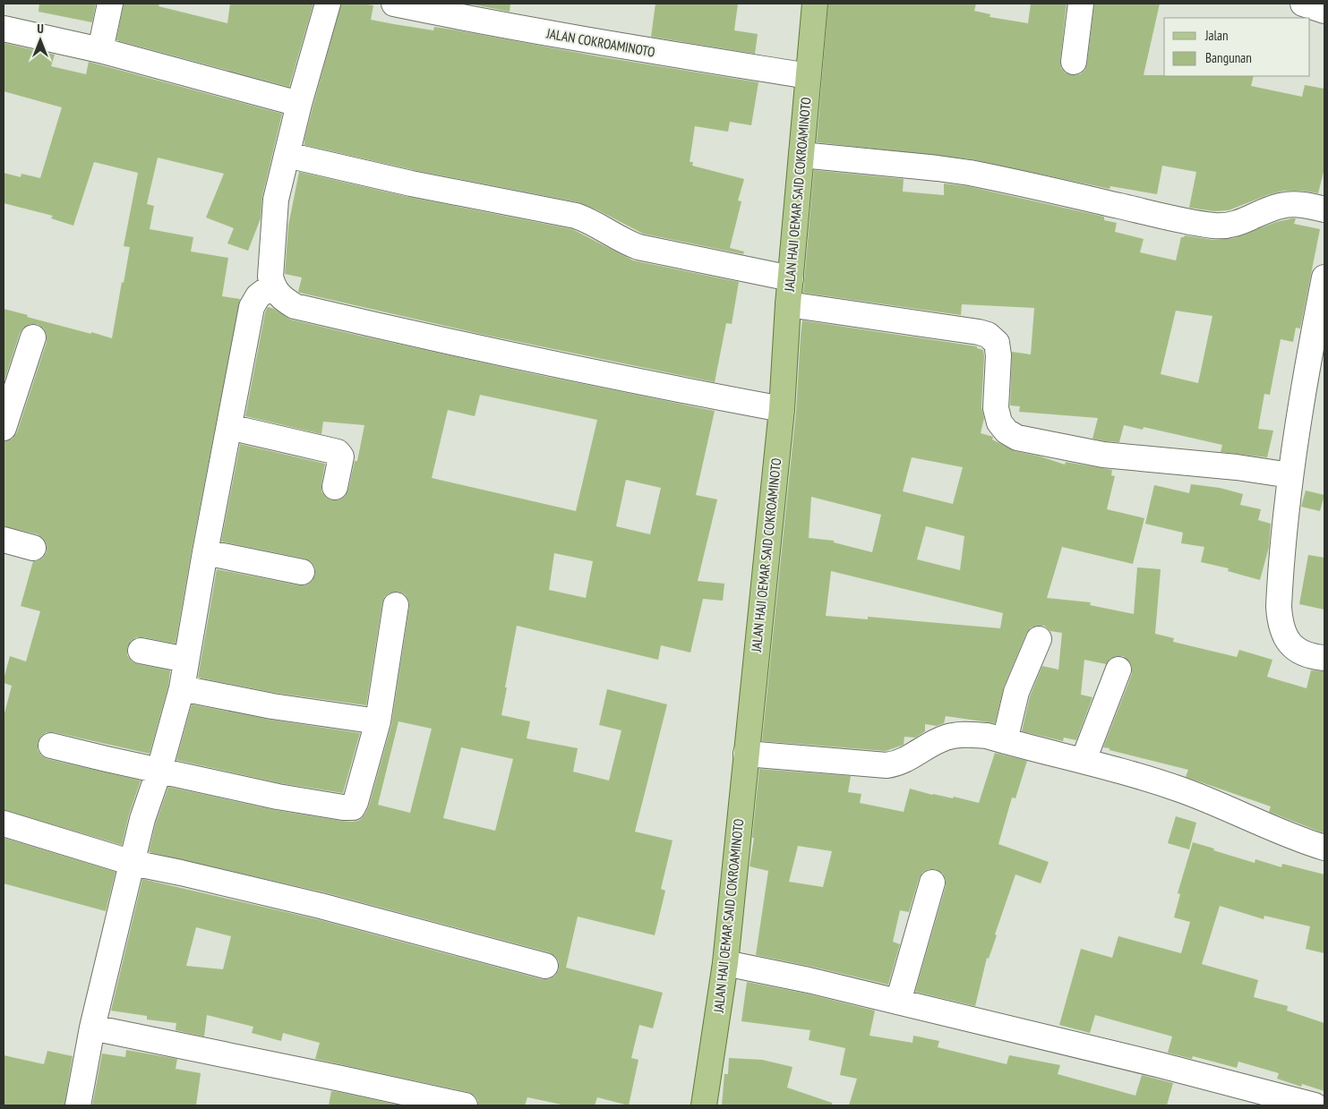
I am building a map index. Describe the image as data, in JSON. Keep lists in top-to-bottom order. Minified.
{"streets":{"main road":["JALAN HAJI OEMAR SAID COKROAMINOTO"],"street":["JALAN COKROAMINOTO"]},"crossings":[["JALAN COKROAMINOTO","JALAN HAJI OEMAR SAID COKROAMINOTO"]],"legend":["Jalan","Bangunan"],"north":"top"}
